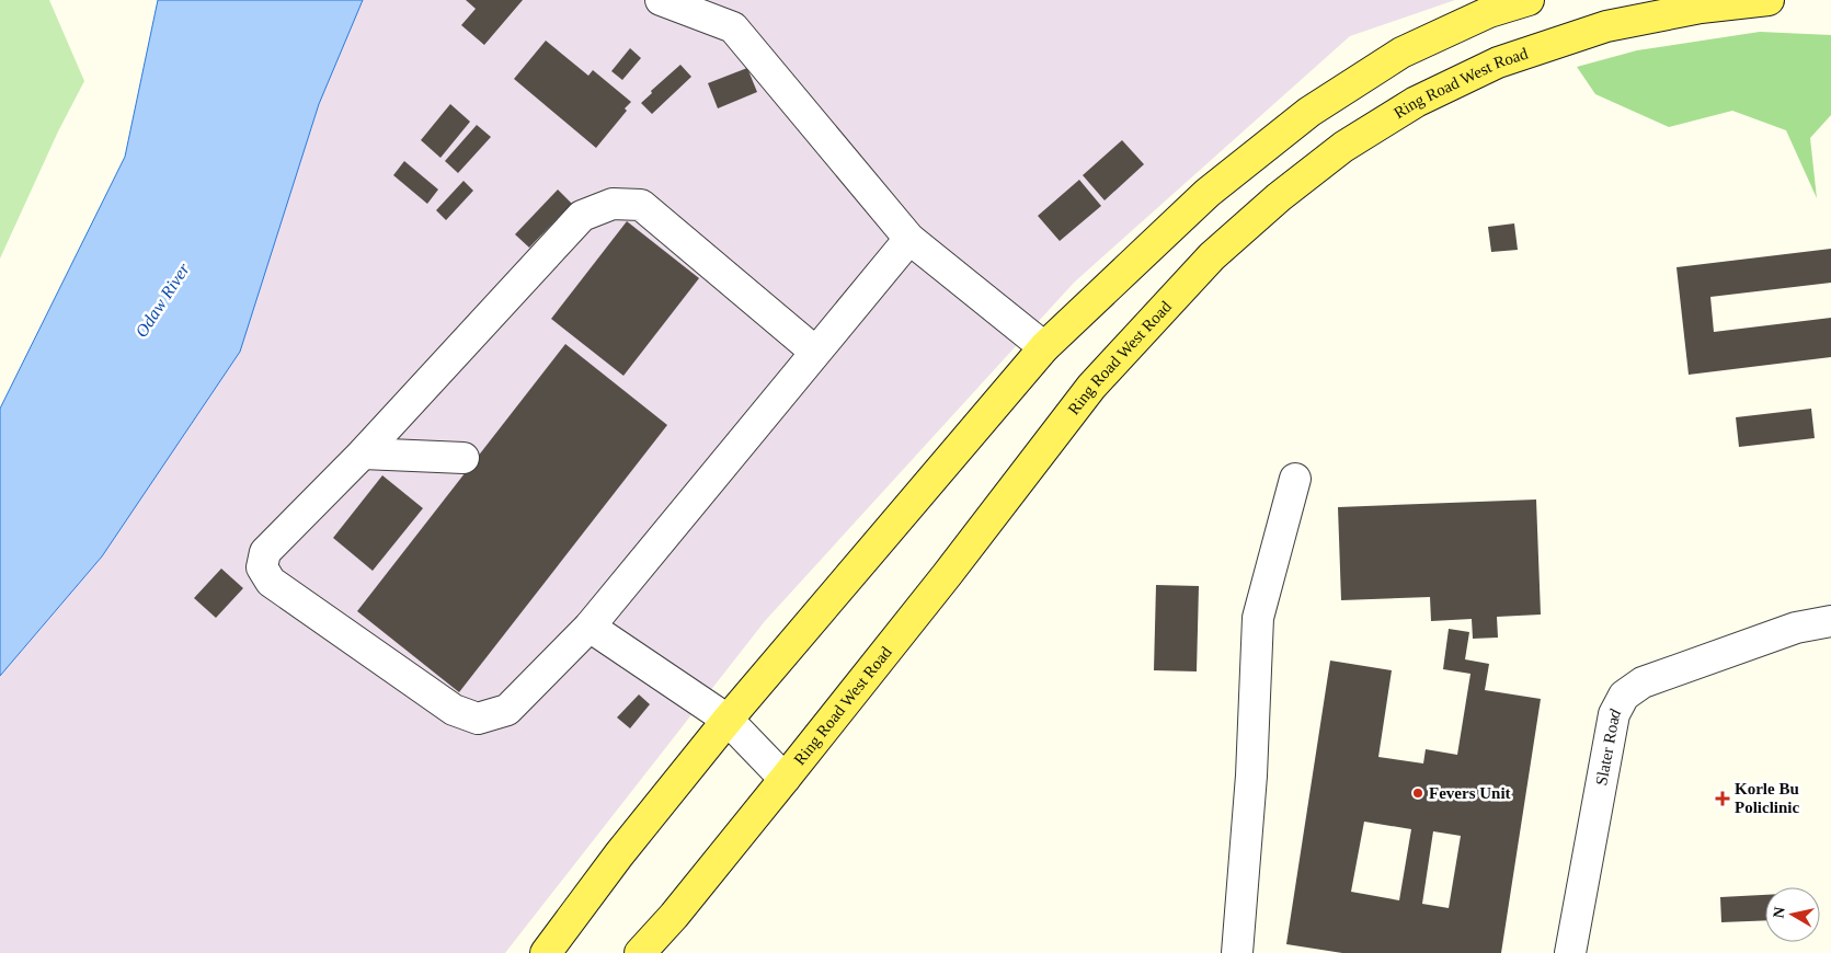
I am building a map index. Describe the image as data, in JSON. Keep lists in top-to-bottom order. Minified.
{"streets":{"main road":["Ring Road West Road"],"street":["Slater Road"]},"water":["Odaw River"],"places":{"other":["Fevers Unit"],"health":["Korle Bu Policlinic"]},"north":"left"}
